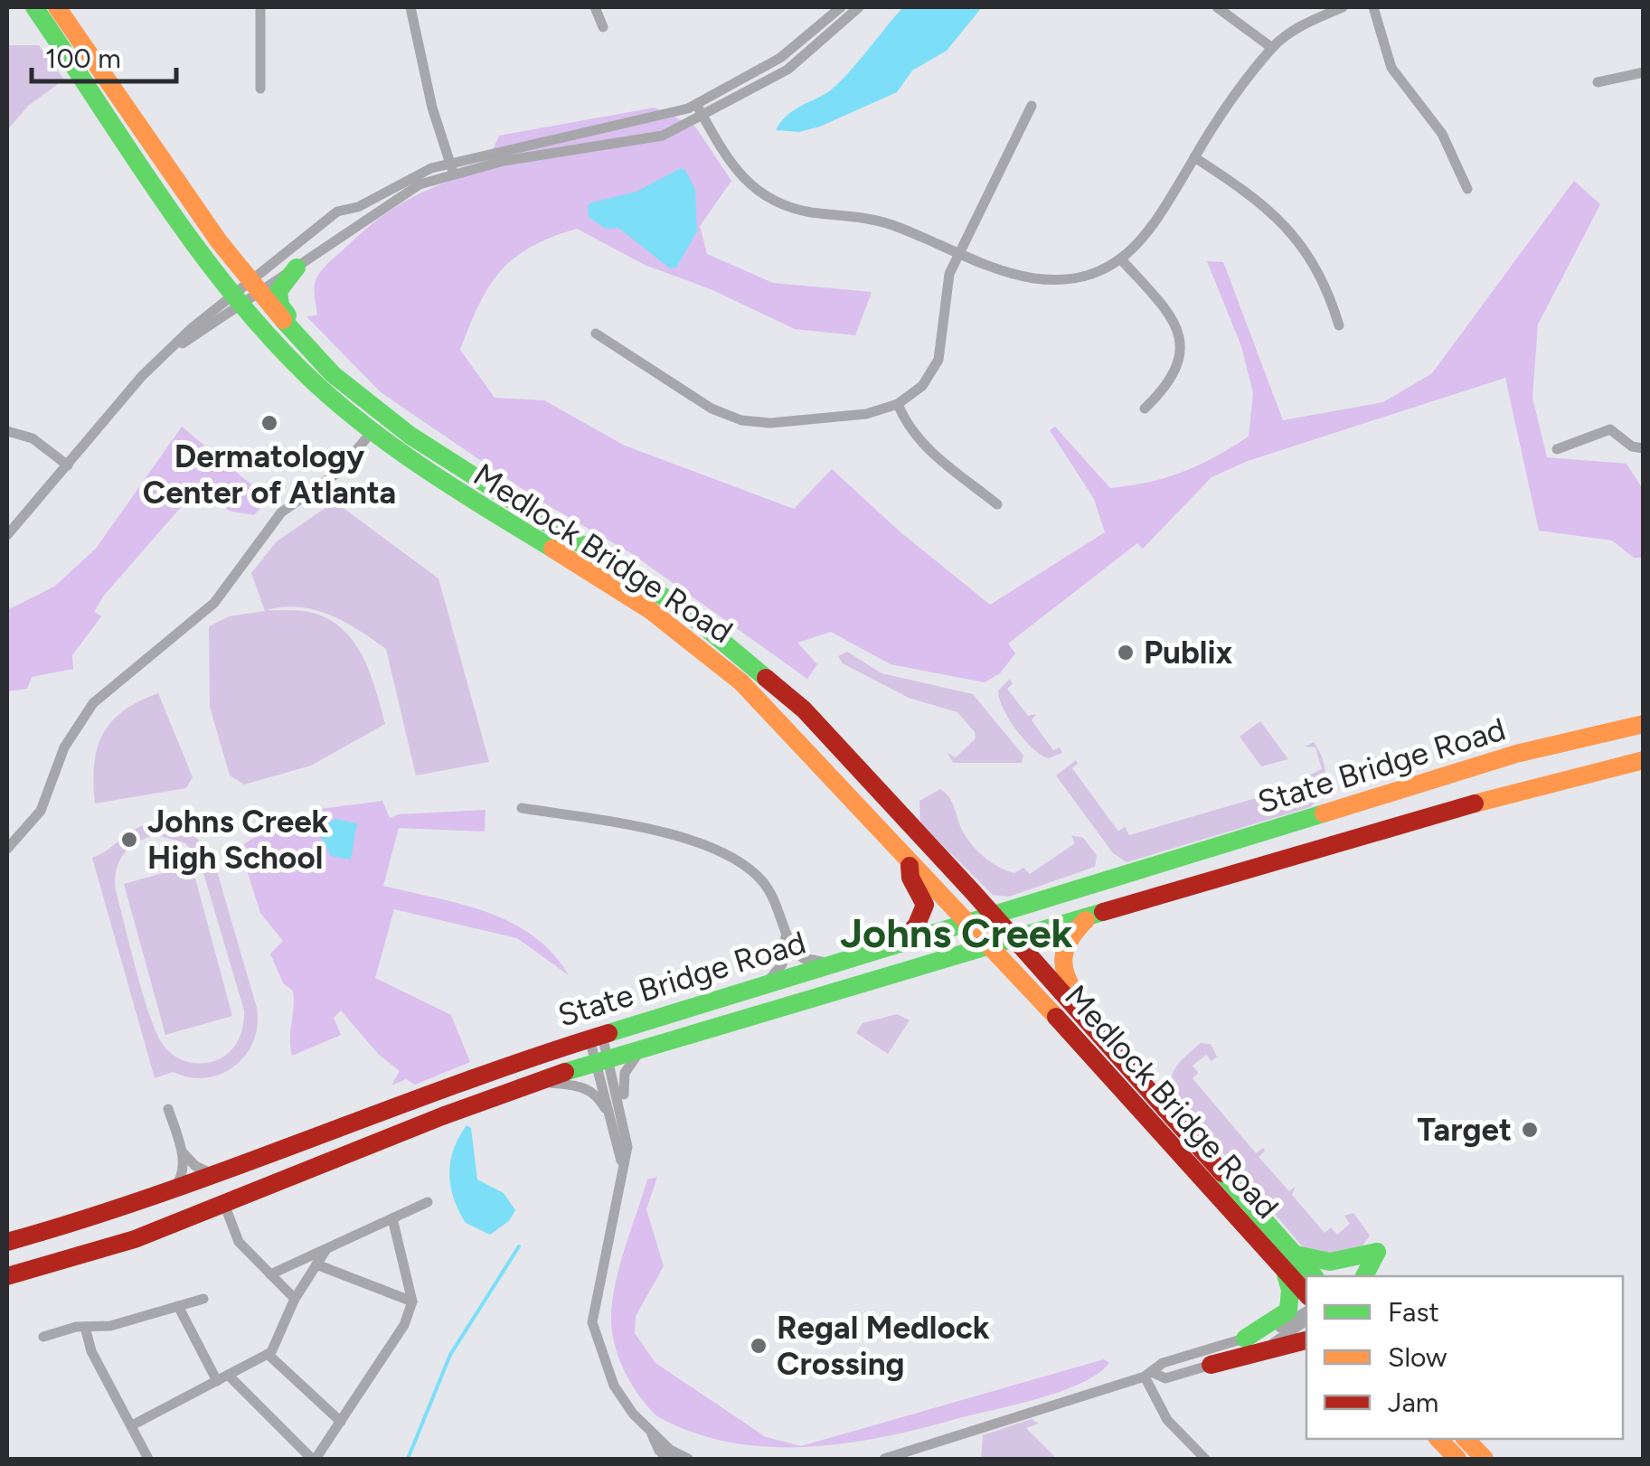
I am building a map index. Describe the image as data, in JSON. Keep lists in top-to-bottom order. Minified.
{"streets":{"highway":["Medlock Bridge Road","State Bridge Road"]},"crossings":[["Medlock Bridge Road","State Bridge Road"]],"districts":["Johns Creek"],"places":["Dermatology Center of Atlanta","Publix","Johns Creek High School","Target","Regal Medlock Crossing"],"legend":["Fast","Slow","Jam"],"scale_bar":"100 m"}
